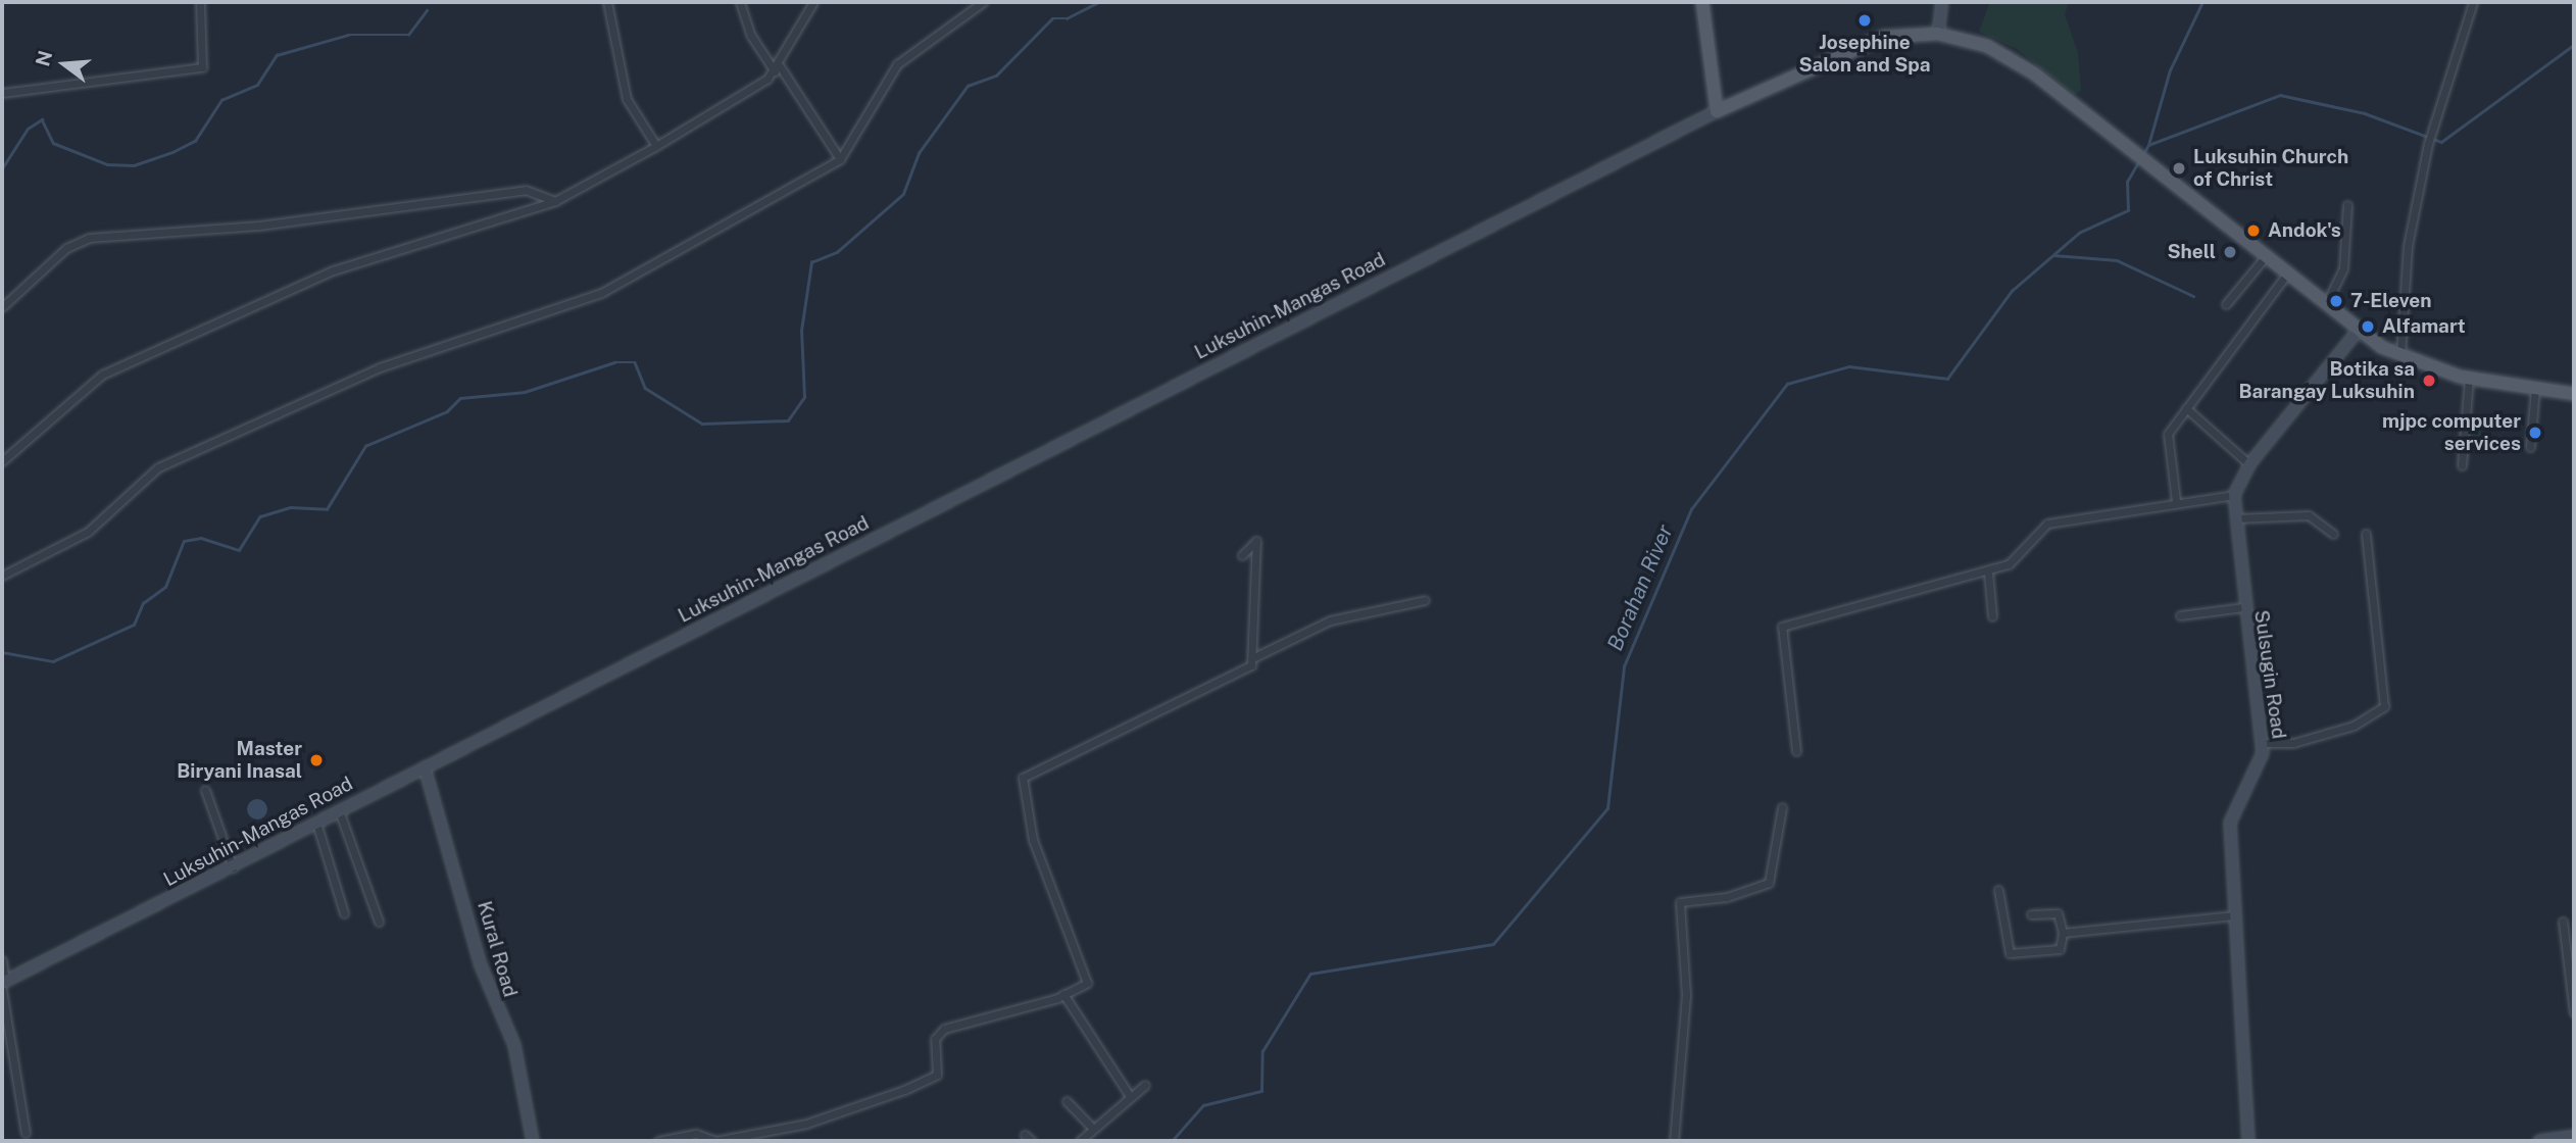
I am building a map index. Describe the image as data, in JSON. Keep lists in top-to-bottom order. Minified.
{"streets":{"main road":["Luksuhin-Mangas Road","Sulsugin Road","Kural Road"]},"crossings":[["Luksuhin-Mangas Road","Sulsugin Road"],["Luksuhin-Mangas Road","Kural Road"]],"water":["Borahan River"],"places":["Josephine Salon and Spa","Luksuhin Church of Christ","Andok's","Shell","7-Eleven","Alfamart","Botika sa Barangay Luksuhin","mjpc computer services","Master Biryani Inasal"],"north":"left"}
